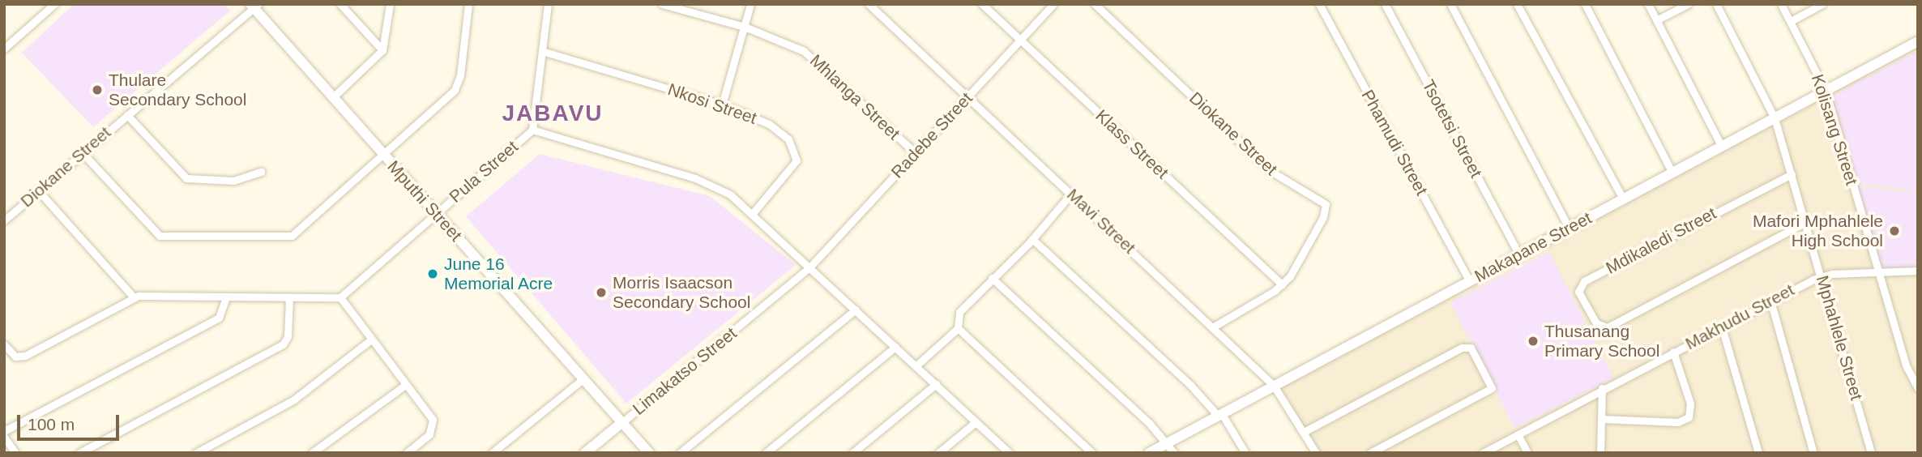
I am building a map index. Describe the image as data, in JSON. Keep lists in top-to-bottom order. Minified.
{"streets":{"street":["Mhlanga Street","Nkosi Street","Tsotetsi Street","Kolisang Street","Diokane Street","Radebe Street","Phamudi Street","Klass Street","Pula Street","Mputhi Street","Mavi Street","Mdikaledi Street","Makapane Street","Makhudu Street","Mphahlele Street","Limakatso Street"]},"crossings":[["Mhlanga Street","Radebe Street"],["Nkosi Street","Pula Street"],["Tsotetsi Street","Makapane Street"],["Kolisang Street","Makapane Street"],["Kolisang Street","Makhudu Street"],["Diokane Street","Klass Street"],["Diokane Street","Mputhi Street"],["Diokane Street","Mavi Street"],["Radebe Street","Klass Street"],["Radebe Street","Mavi Street"],["Radebe Street","Limakatso Street"],["Phamudi Street","Makapane Street"],["Pula Street","Mputhi Street"],["Mputhi Street","Limakatso Street"],["Mavi Street","Makapane Street"],["Mdikaledi Street","Mphahlele Street"],["Makapane Street","Mphahlele Street"],["Makhudu Street","Mphahlele Street"]],"districts":["JABAVU"],"places":["Thulare Secondary School","Mafori Mphahlele High School","June 16 Memorial Acre","Morris Isaacson Secondary School","Thusanang Primary School"],"scale_bar":"100 m"}
